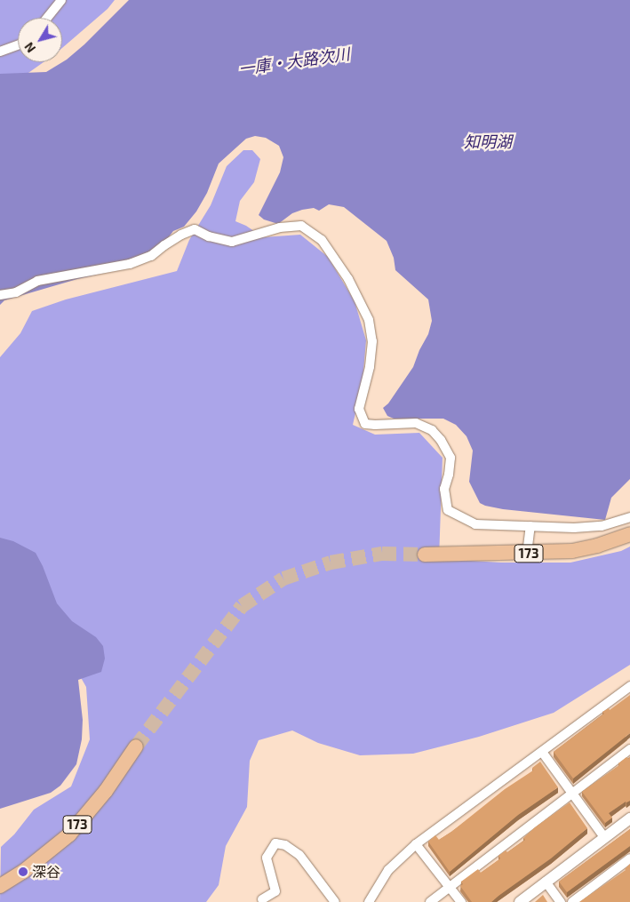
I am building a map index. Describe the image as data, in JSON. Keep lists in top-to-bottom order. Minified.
{"streets":{"highway":["173"]},"water":["一庫・大路次川","知明湖"],"places":["深谷"],"north":"bottom left"}
